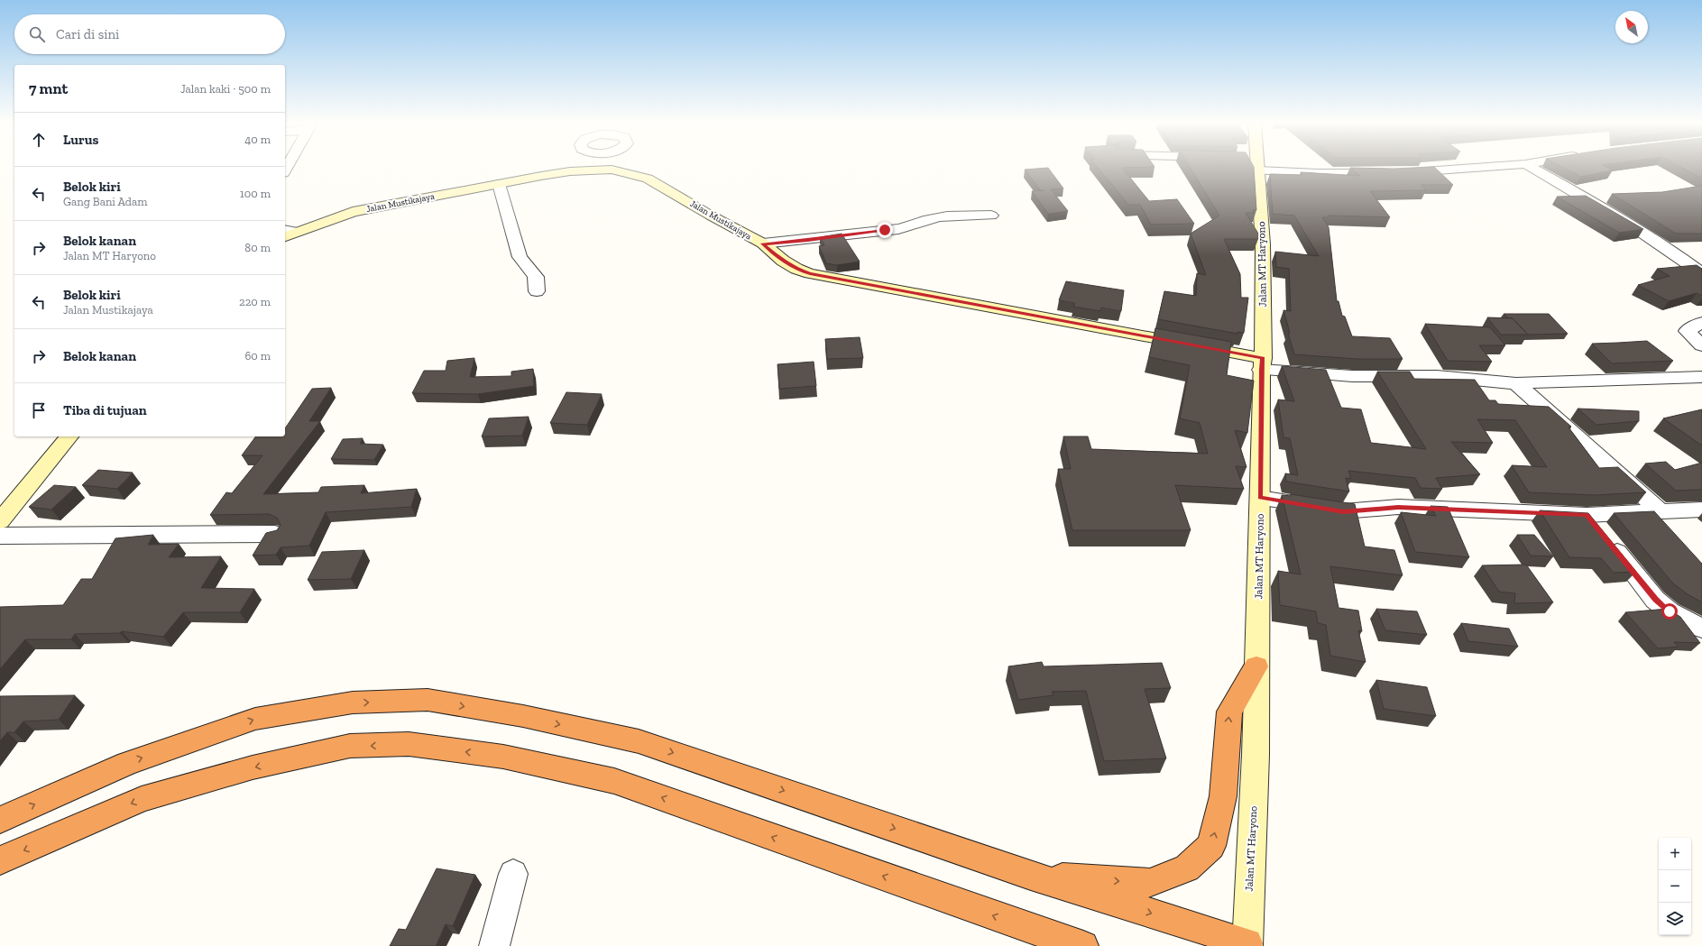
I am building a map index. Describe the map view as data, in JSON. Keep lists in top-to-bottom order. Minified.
{"streets":{"street":["Jalan Mustikajaya","Jalan MT Haryono"]},"crossings":[["Jalan Mustikajaya","Jalan MT Haryono"]],"north":"top left","page":{"search":"Cari di sini","heading":["7 mnt","Jalan kaki · 500 m"],"list":[["Lurus","40 m"],["Belok kiri","Gang Bani Adam","100 m"],["Belok kanan","Jalan MT Haryono","80 m"],["Belok kiri","Jalan Mustikajaya","220 m"],["Belok kanan","60 m"],"Tiba di tujuan"],"map_buttons":["+","−"]}}
